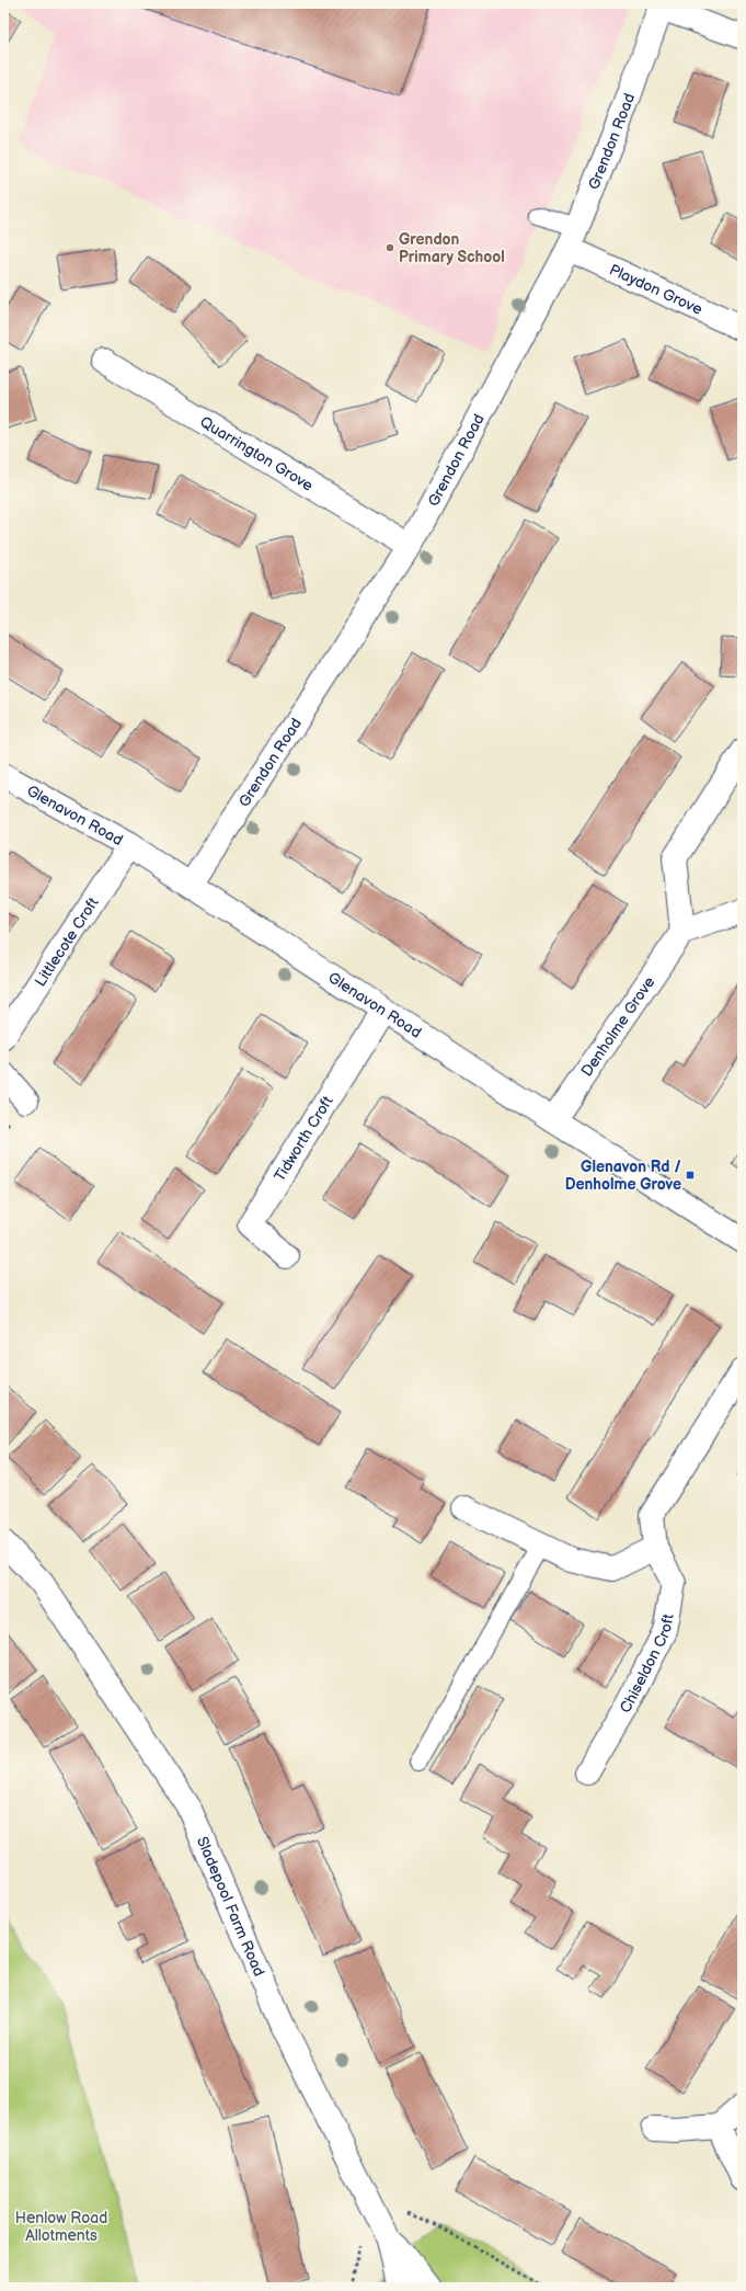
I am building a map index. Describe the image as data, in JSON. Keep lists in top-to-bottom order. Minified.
{"streets":{"street":["Grendon Road","Playdon Grove","Quarrington Grove","Glenavon Road","Littlecote Croft","Denholme Grove","Tidworth Croft","Chiseldon Croft","Sladepool Farm Road"]},"crossings":[["Grendon Road","Playdon Grove"],["Grendon Road","Quarrington Grove"],["Grendon Road","Glenavon Road"],["Glenavon Road","Littlecote Croft"],["Glenavon Road","Denholme Grove"],["Glenavon Road","Tidworth Croft"]],"parks":["Henlow Road Allotments"],"places":{"other":["Grendon Primary School"],"transit":["Glenavon Rd / Denholme Grove"]}}
